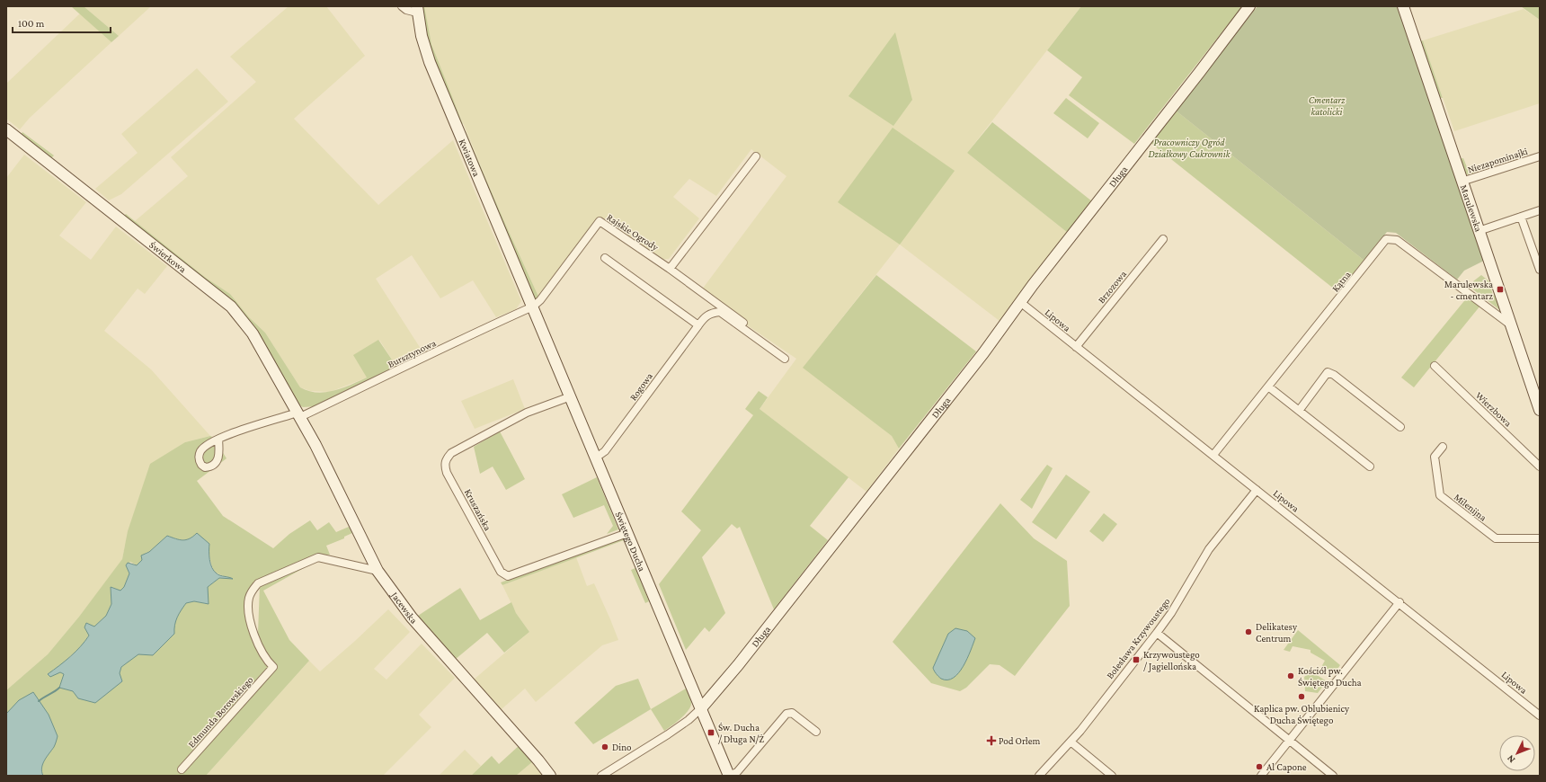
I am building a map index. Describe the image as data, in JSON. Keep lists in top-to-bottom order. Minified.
{"streets":{"street":["Kwiatowa","Niezapominajki","Długa","Marulewska","Rajskie Ogrody","Świerkowa","Kątna","Brzozowa","Lipowa","Bursztynowa","Rogowa","Wierzbowa","Milenijna","Kruszańska","Świętego Ducha","Jacewska","Bolesława Krzywoustego","Edmunda Borowskiego"]},"crossings":[["Kwiatowa","Rajskie Ogrody"],["Kwiatowa","Bursztynowa"],["Kwiatowa","Świętego Ducha"],["Niezapominajki","Marulewska"],["Długa","Lipowa"],["Długa","Świętego Ducha"],["Marulewska","Kątna"],["Rajskie Ogrody","Bursztynowa"],["Rajskie Ogrody","Świętego Ducha"],["Świerkowa","Bursztynowa"],["Świerkowa","Jacewska"],["Kątna","Lipowa"],["Brzozowa","Lipowa"],["Lipowa","Bolesława Krzywoustego"],["Bursztynowa","Świętego Ducha"],["Bursztynowa","Jacewska"],["Rogowa","Świętego Ducha"],["Kruszańska","Świętego Ducha"],["Jacewska","Edmunda Borowskiego"]],"parks":["Cmentarz katolicki","Pracowniczy Ogród Działkowy Cukrownik"],"places":{"transit":["Marulewska - cmentarz","Krzywoustego / Jagiellońska","Św. Ducha / Długa N/Ż"],"other":["Delikatesy Centrum","Kościół pw. Świętego Ducha","Kaplica pw. Oblubienicy Ducha Świętego","Dino","Al Capone"],"health":["Pod Orłem"]},"scale_bar":"100 m","north":"bottom left"}
